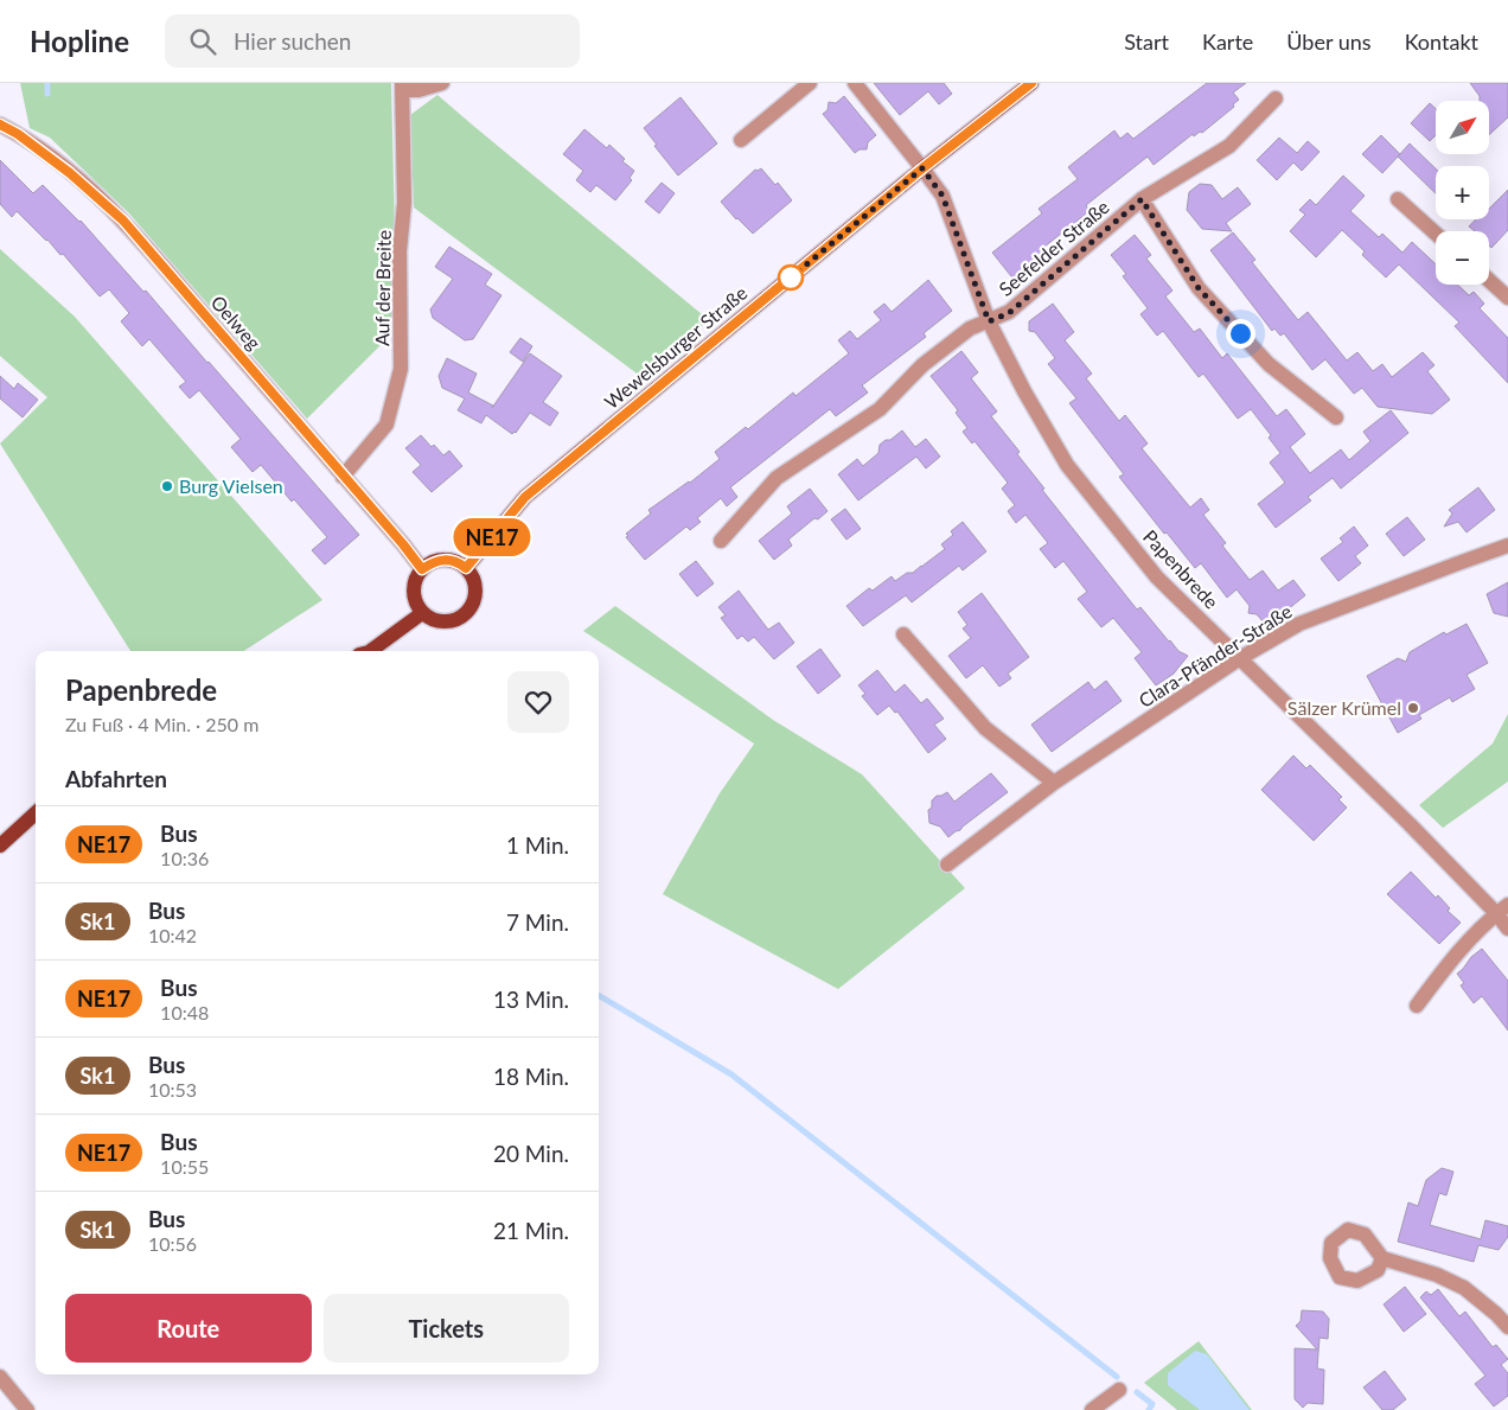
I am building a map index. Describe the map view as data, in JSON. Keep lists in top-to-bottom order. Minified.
{"streets":{"main road":["Wewelsburger Straße"],"street":["Seefelder Straße","Auf der Breite","Oelweg","Papenbrede","Clara-Pfänder-Straße"]},"crossings":[["Seefelder Straße","Papenbrede"],["Auf der Breite","Oelweg"],["Oelweg","Wewelsburger Straße"],["Wewelsburger Straße","Papenbrede"],["Papenbrede","Clara-Pfänder-Straße"]],"places":["Burg Vielsen","Sälzer Krümel"],"lines":["bus line NE17"],"north":"top right","page":{"header":"Hopline","search":"Hier suchen","nav":["Start","Karte","Über uns","Kontakt"],"on_map":"NE17","map_buttons":["+","−"],"heading":[["Papenbrede","Zu Fuß · 4 Min. · 250 m"],"Abfahrten"],"list":[{"mark":"NE17","name":"Bus","note":"10:36","value":"1 Min."},{"mark":"Sk1","name":"Bus","note":"10:42","value":"7 Min."},{"mark":"NE17","name":"Bus","note":"10:48","value":"13 Min."},{"mark":"Sk1","name":"Bus","note":"10:53","value":"18 Min."},{"mark":"NE17","name":"Bus","note":"10:55","value":"20 Min."},{"mark":"Sk1","name":"Bus","note":"10:56","value":"21 Min."}],"buttons":["Route","Tickets"]}}
